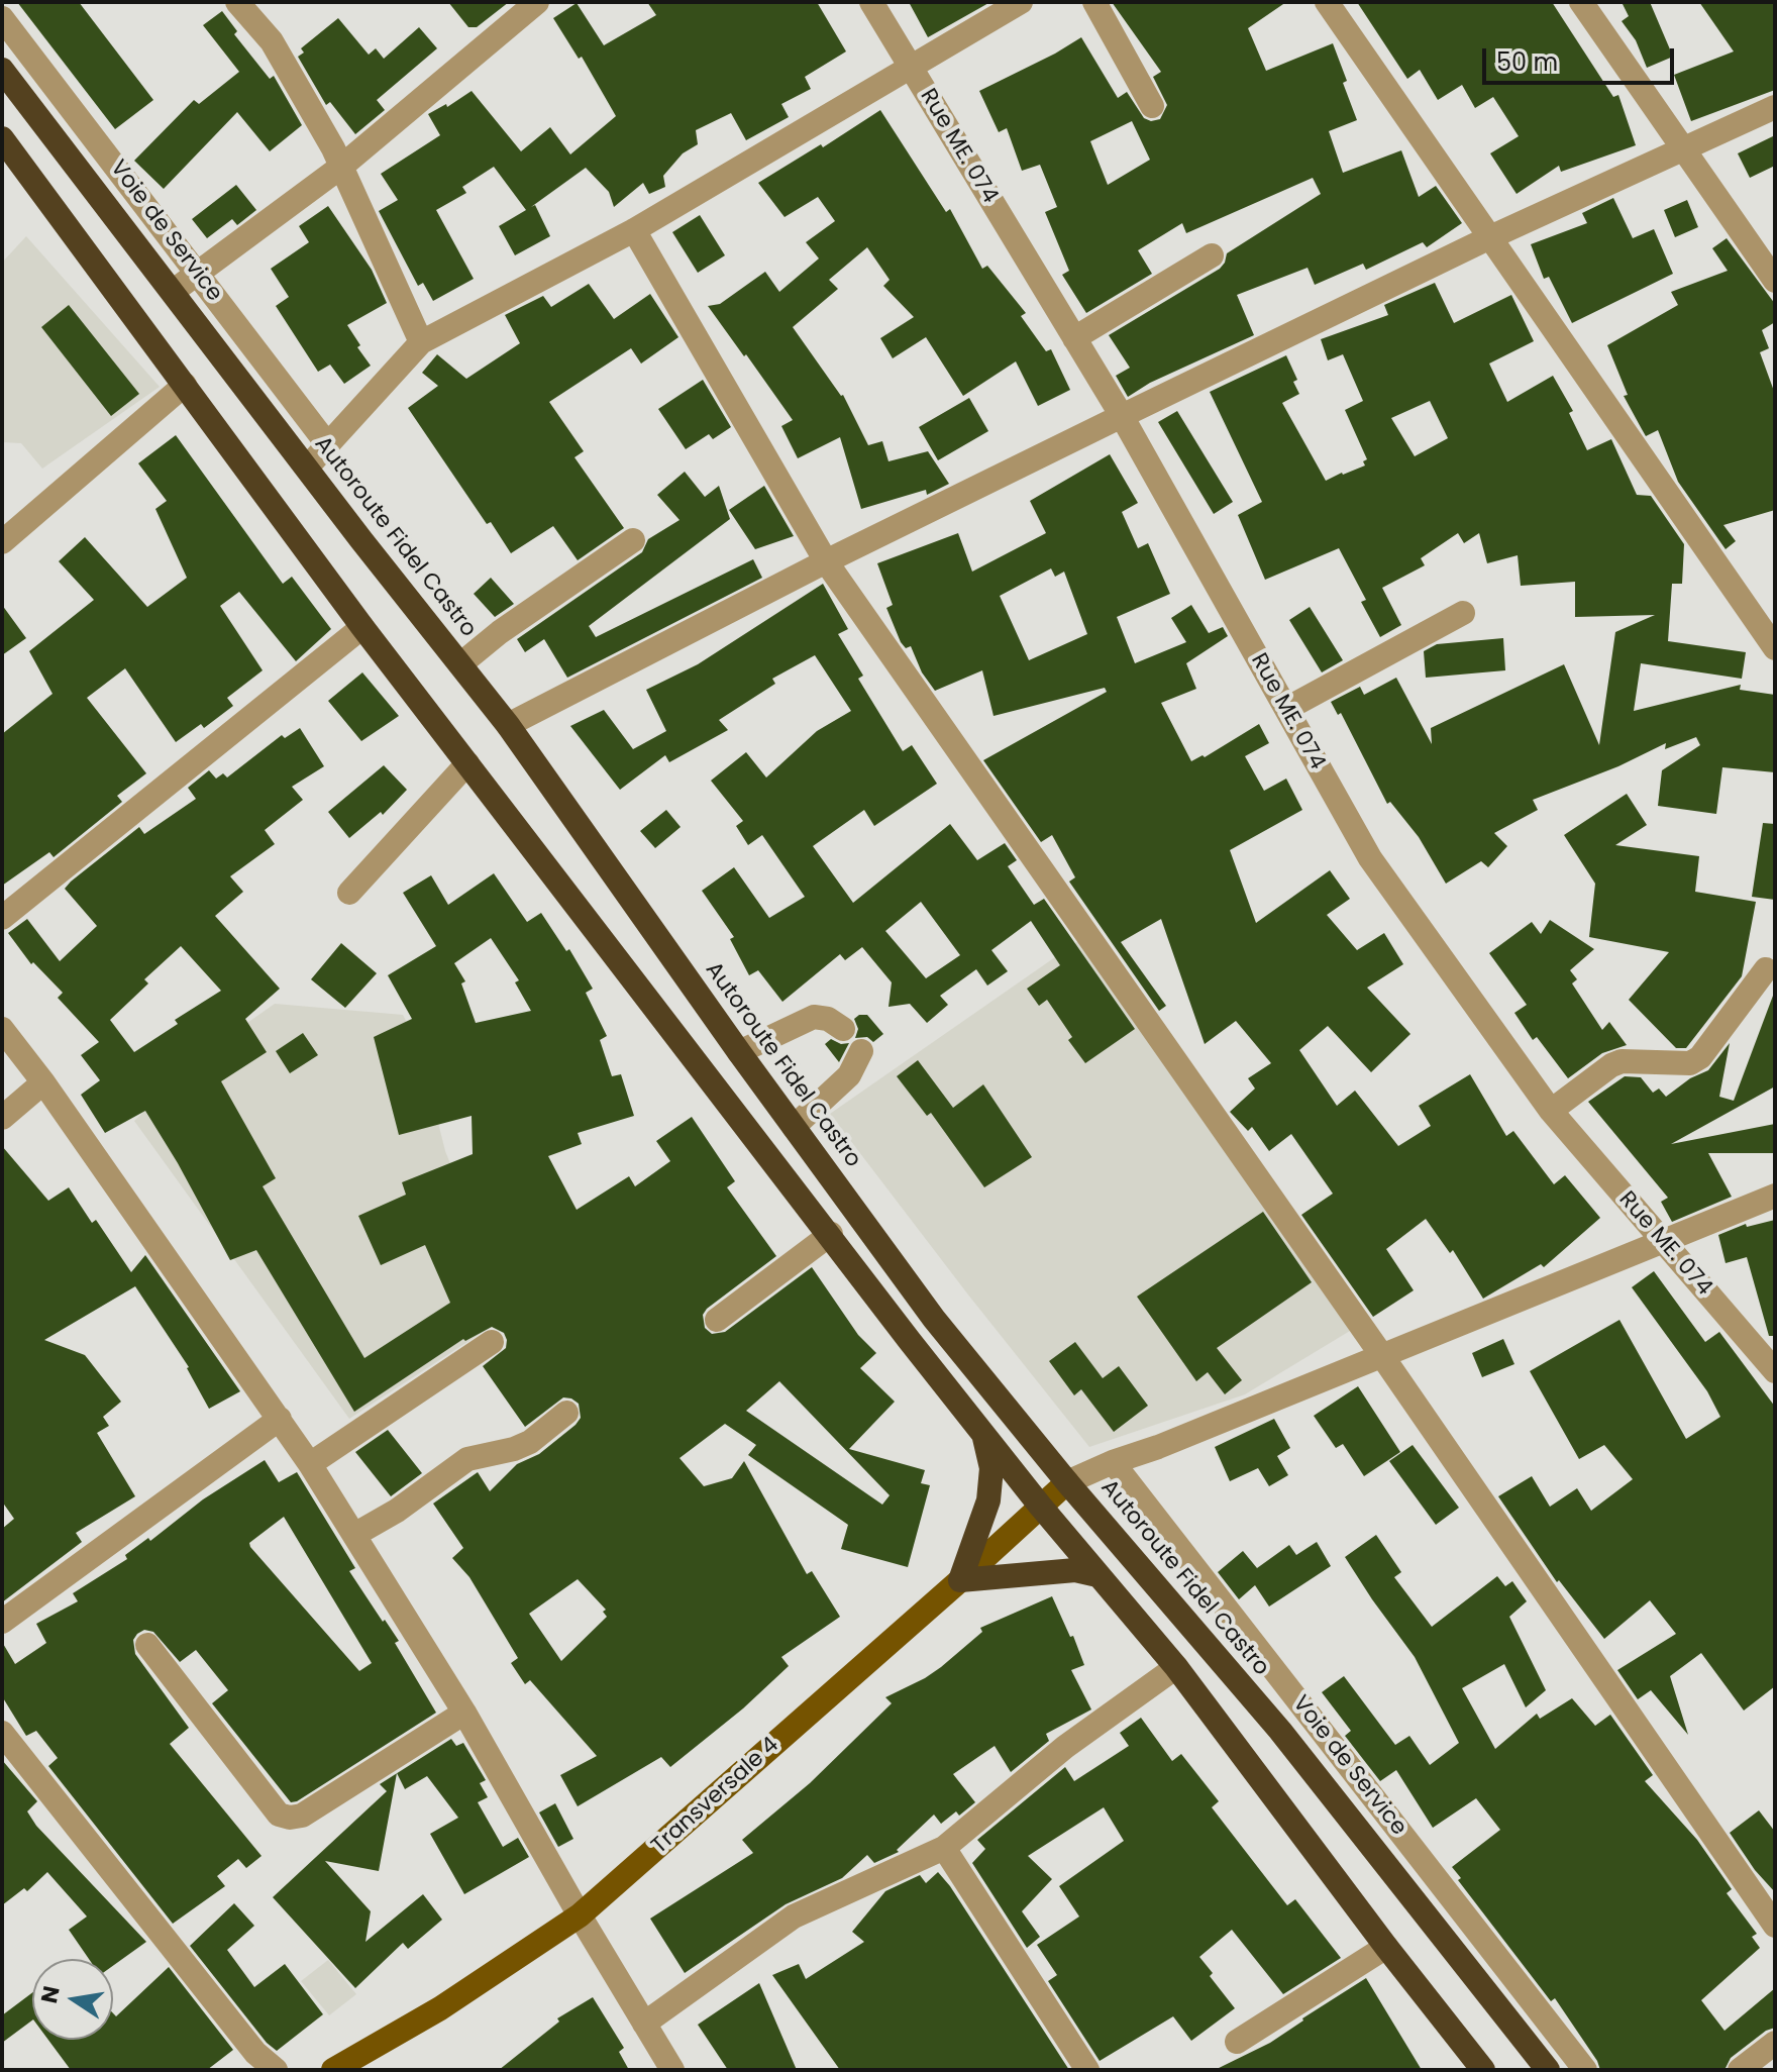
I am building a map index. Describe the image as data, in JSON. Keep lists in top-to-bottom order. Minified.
{"streets":{"highway":["Autoroute Fidel Castro"],"main road":["Transversale 4"],"street":["Rue ME. 074","Voie de Service"]},"crossings":[["Autoroute Fidel Castro","Transversale 4"]],"scale_bar":"50 m","north":"left"}
